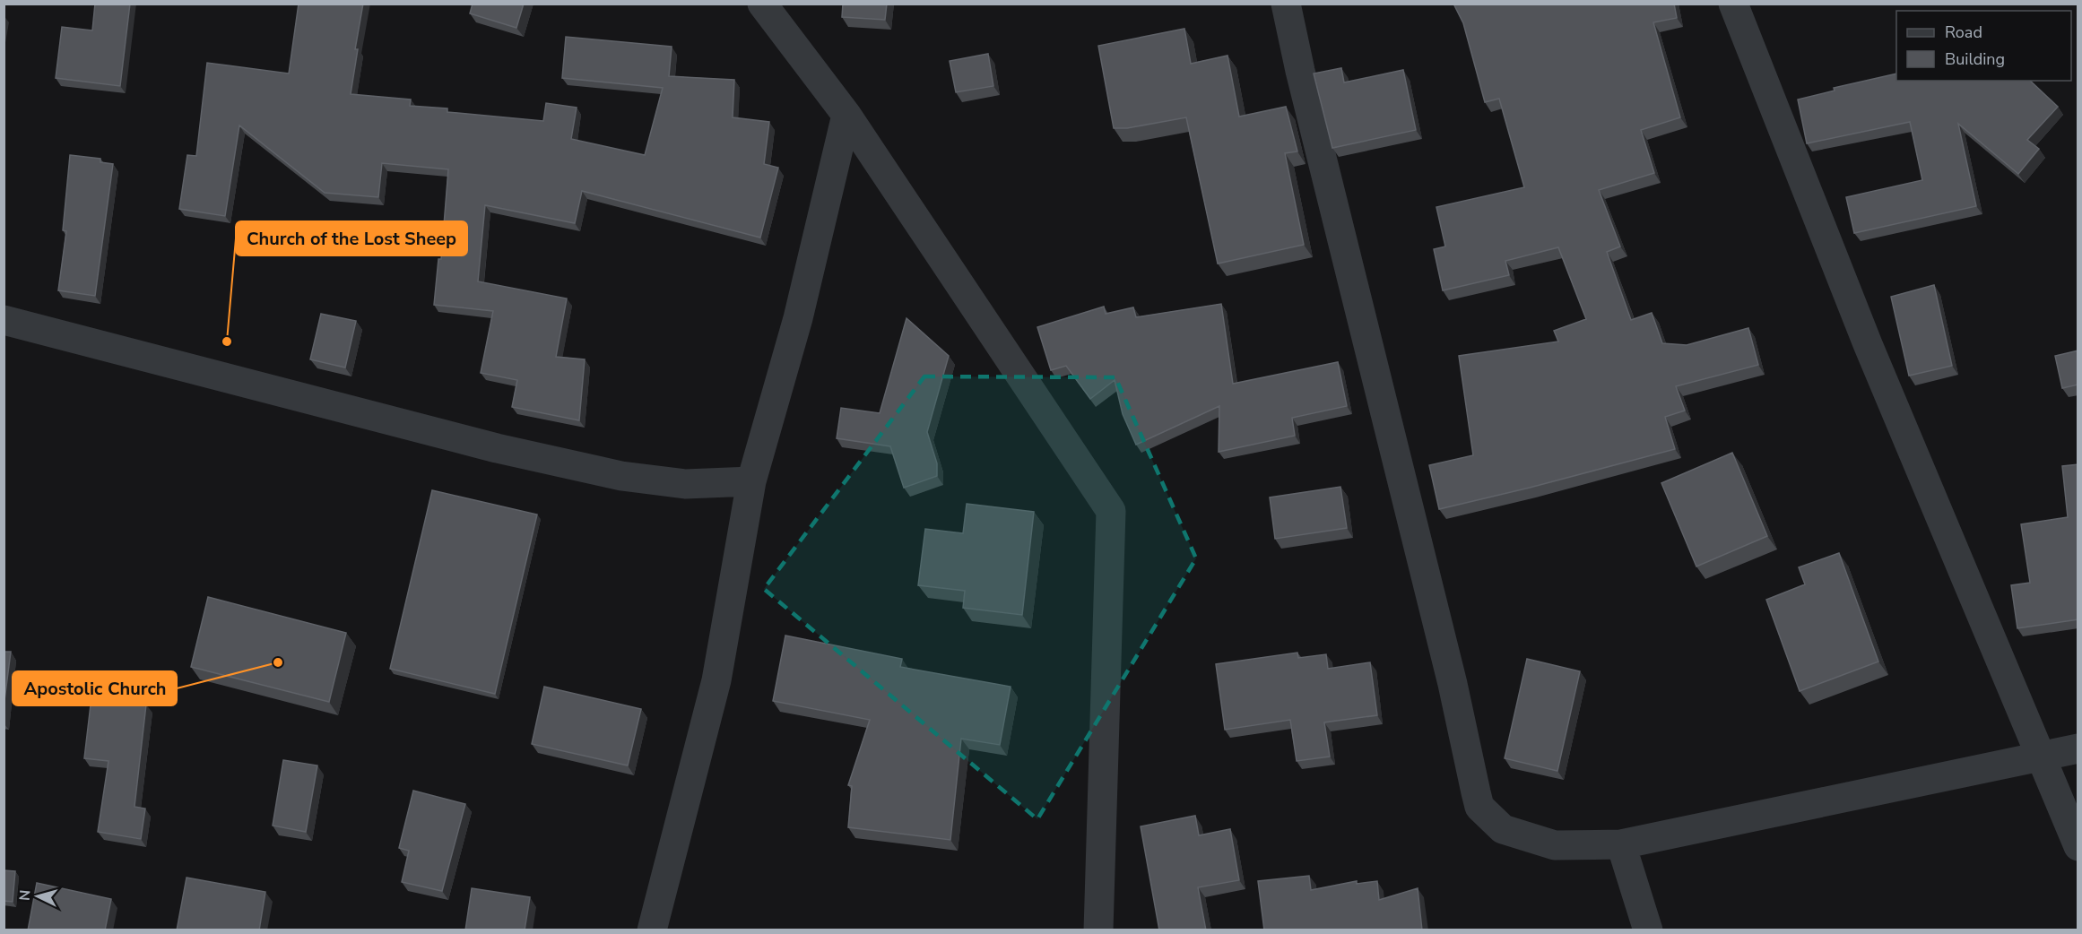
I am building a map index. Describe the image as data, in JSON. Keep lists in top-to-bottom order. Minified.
{"places":["Church of the Lost Sheep","Apostolic Church"],"legend":["Road","Building"],"north":"left"}
